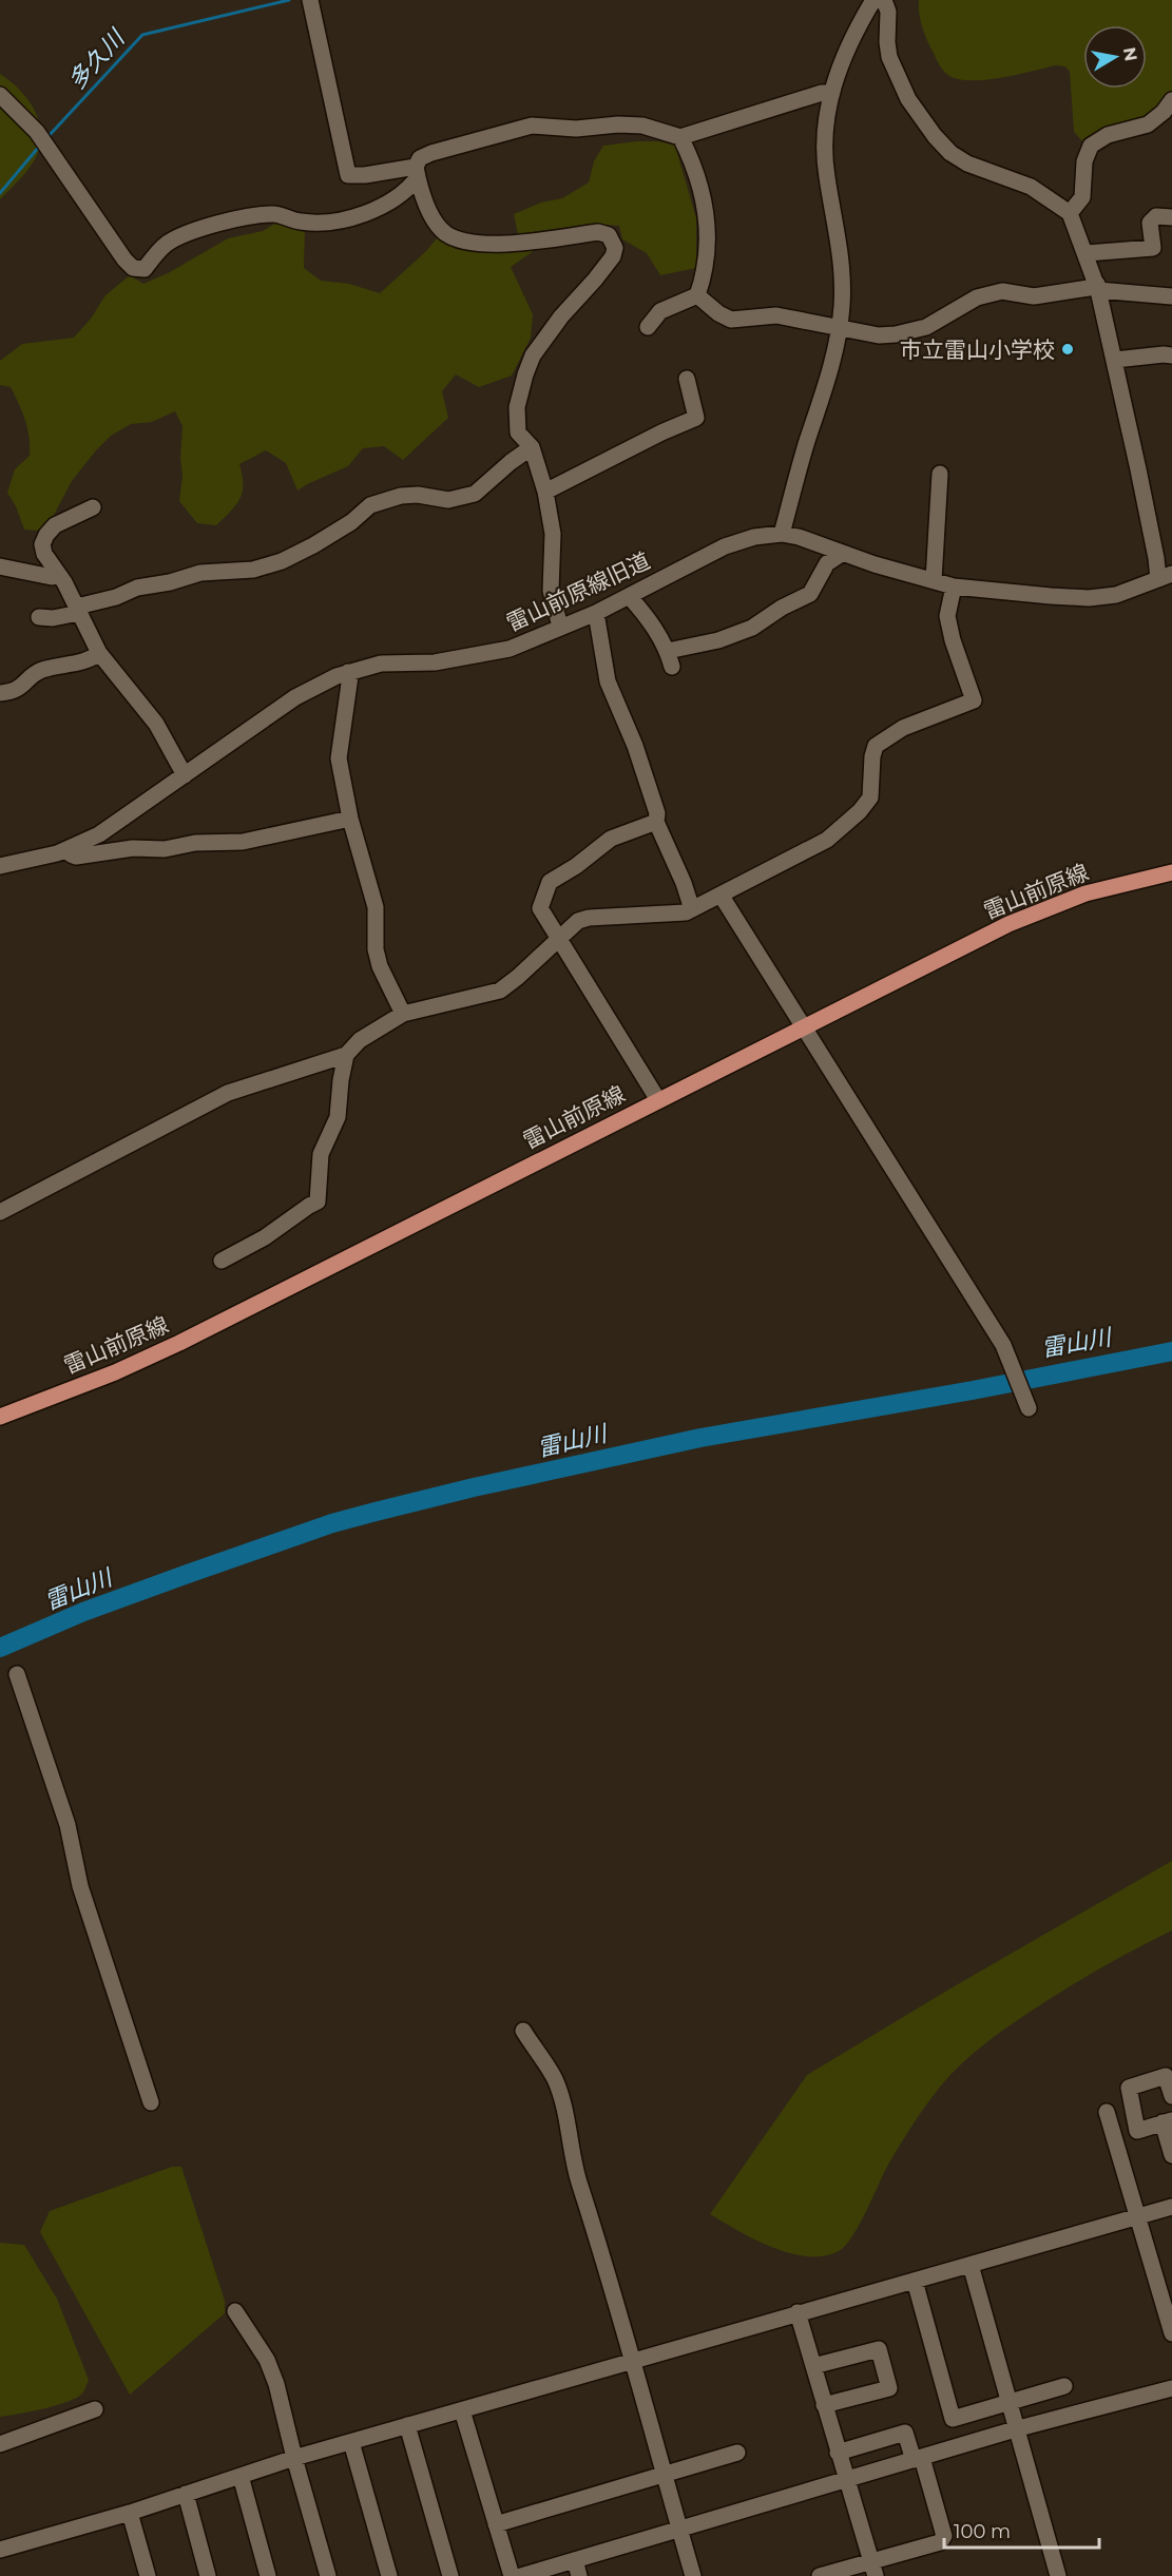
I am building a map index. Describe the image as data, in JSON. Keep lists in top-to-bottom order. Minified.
{"streets":{"main road":["雷山前原線"],"street":["雷山前原線旧道"]},"water":["多久川","雷山川"],"places":["市立雷山小学校"],"scale_bar":"100 m","north":"right"}
